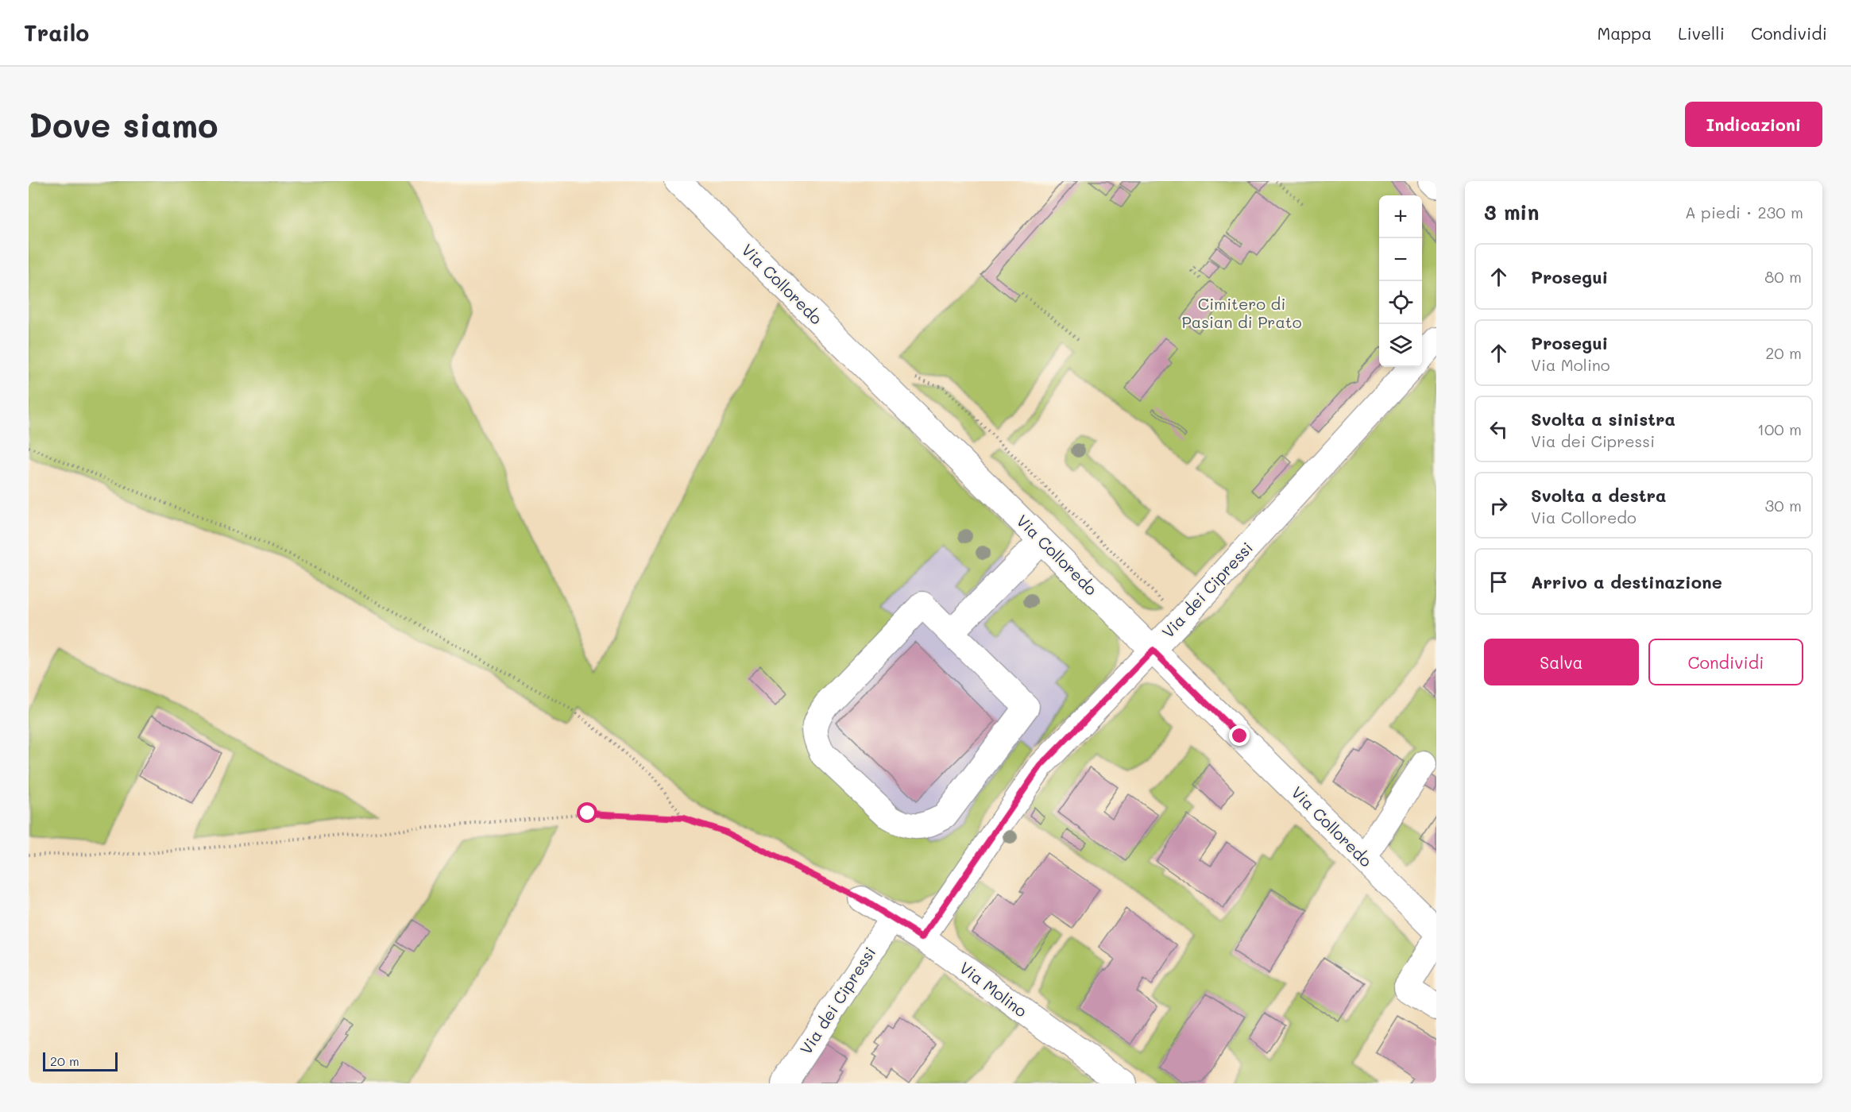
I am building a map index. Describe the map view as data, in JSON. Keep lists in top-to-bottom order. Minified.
{"streets":{"main road":["Via Colloredo"],"street":["Via dei Cipressi","Via Molino"]},"crossings":[["Via Colloredo","Via dei Cipressi"],["Via dei Cipressi","Via Molino"]],"parks":["Cimitero di Pasian di Prato"],"scale_bar":"20 m","page":{"header":"Trailo","nav":["Mappa","Livelli","Condividi"],"buttons":["Indicazioni",["Salva","Condividi"]],"title":"Dove siamo","heading":["3 min","A piedi · 230 m"],"map_buttons":["+","−"],"list":[["Prosegui","80 m"],["Prosegui","Via Molino","20 m"],["Svolta a sinistra","Via dei Cipressi","100 m"],["Svolta a destra","Via Colloredo","30 m"],"Arrivo a destinazione"],"scale":"20 m"}}
